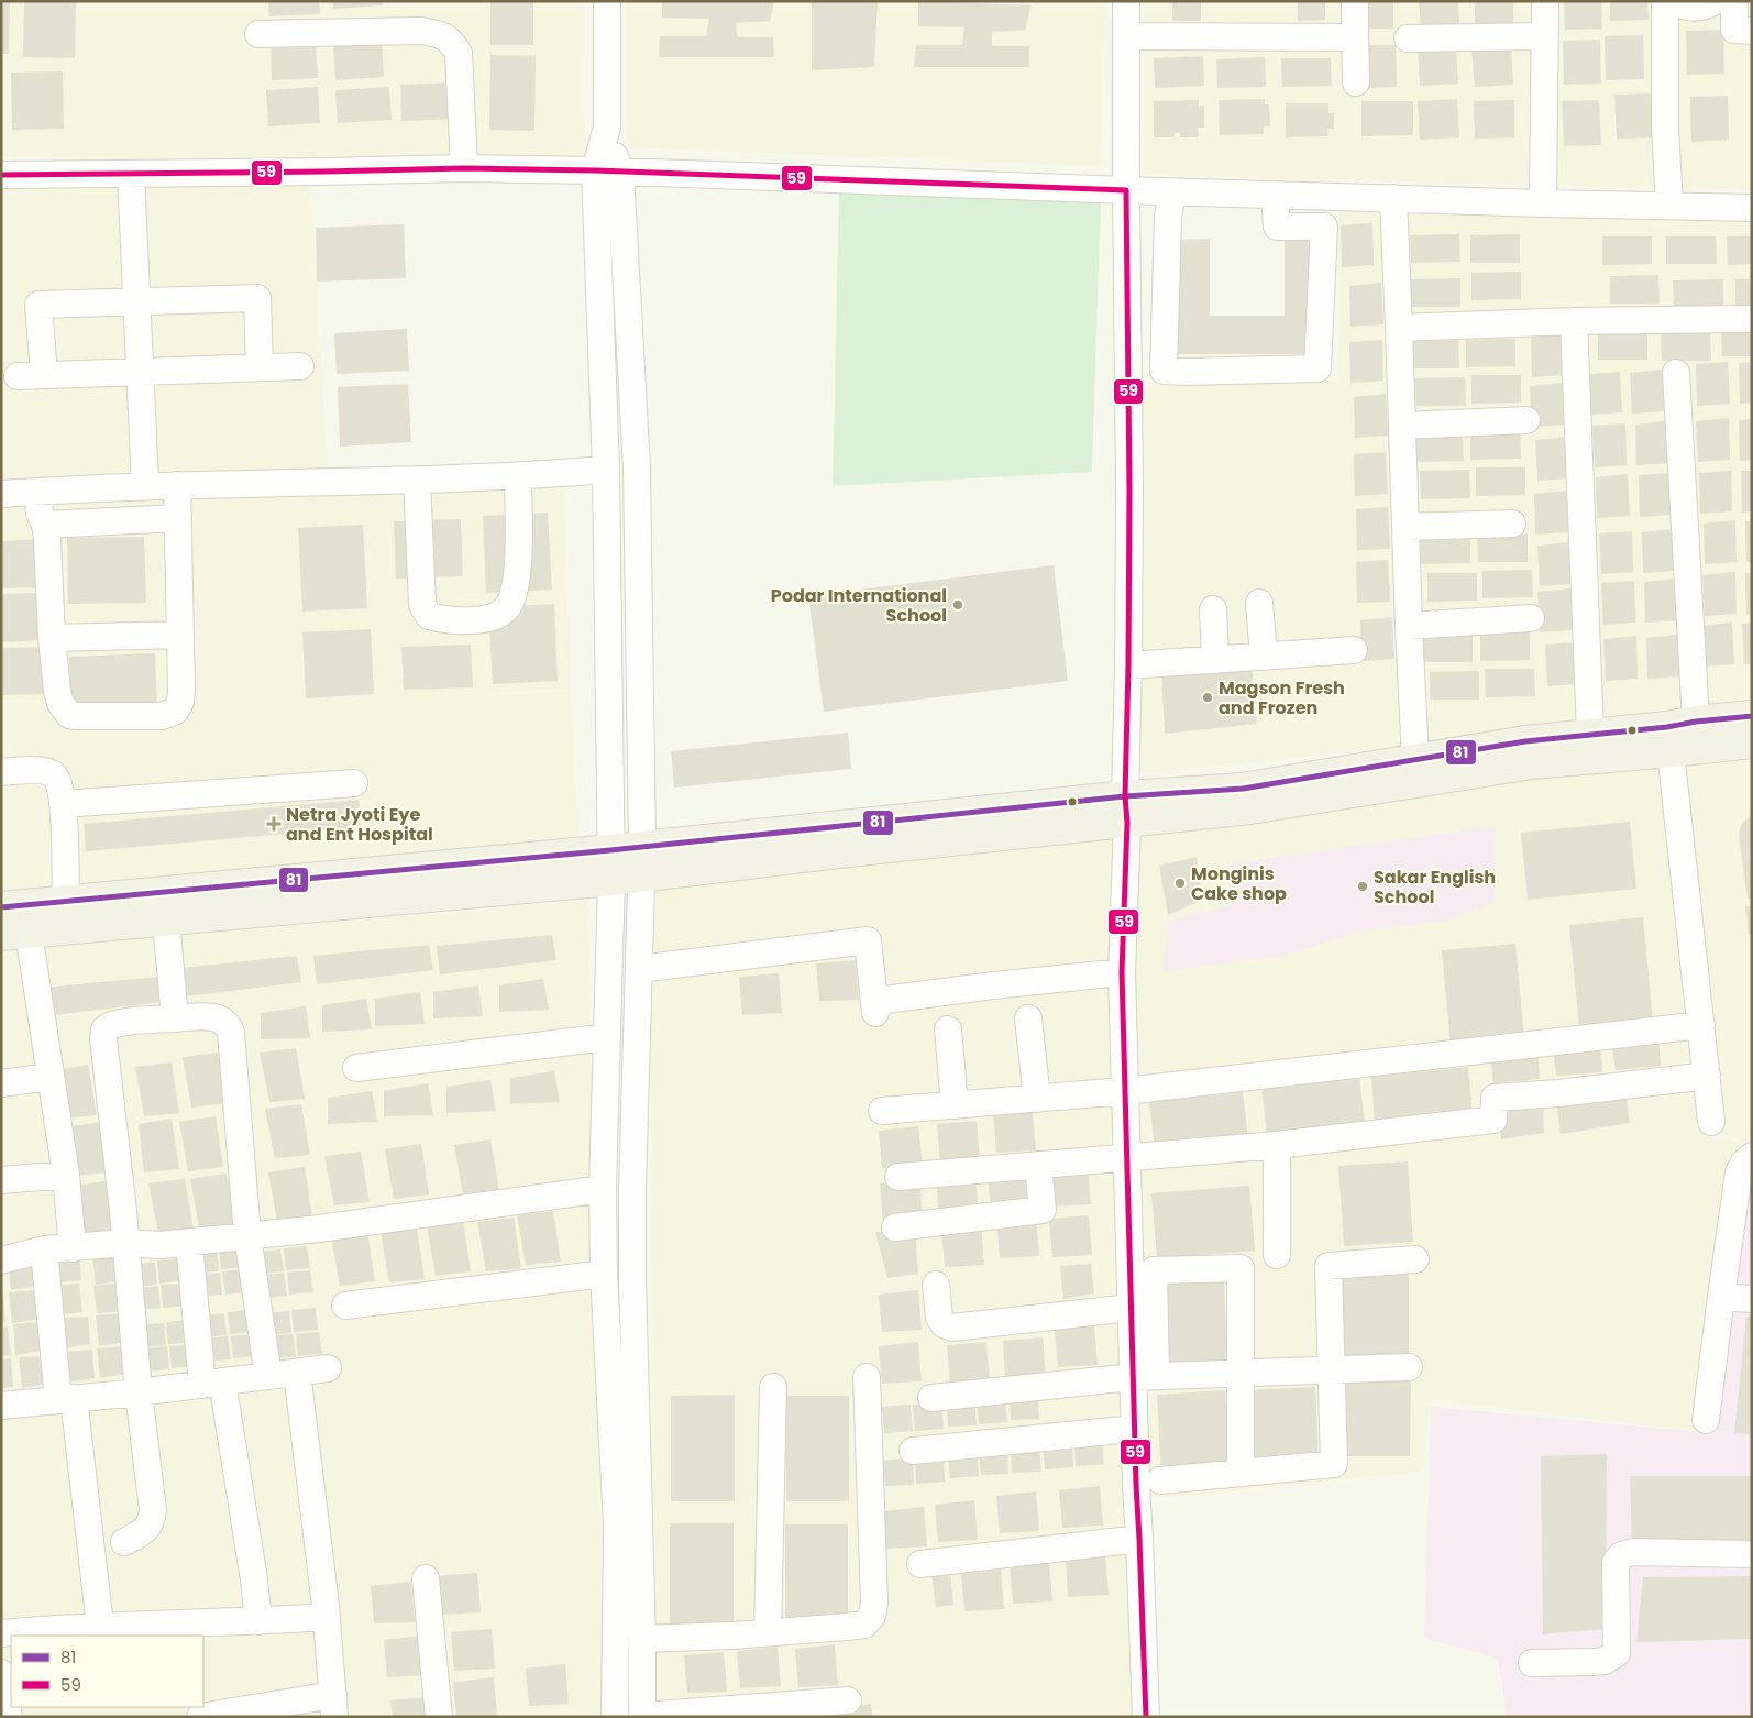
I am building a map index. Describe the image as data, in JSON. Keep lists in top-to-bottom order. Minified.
{"places":{"other":["Podar International School","Magson Fresh and Frozen","Monginis Cake shop","Sakar English School"],"health":["Netra Jyoti Eye and Ent Hospital"]},"lines":["transit line 59","transit line 81"],"legend":["81","59"]}
